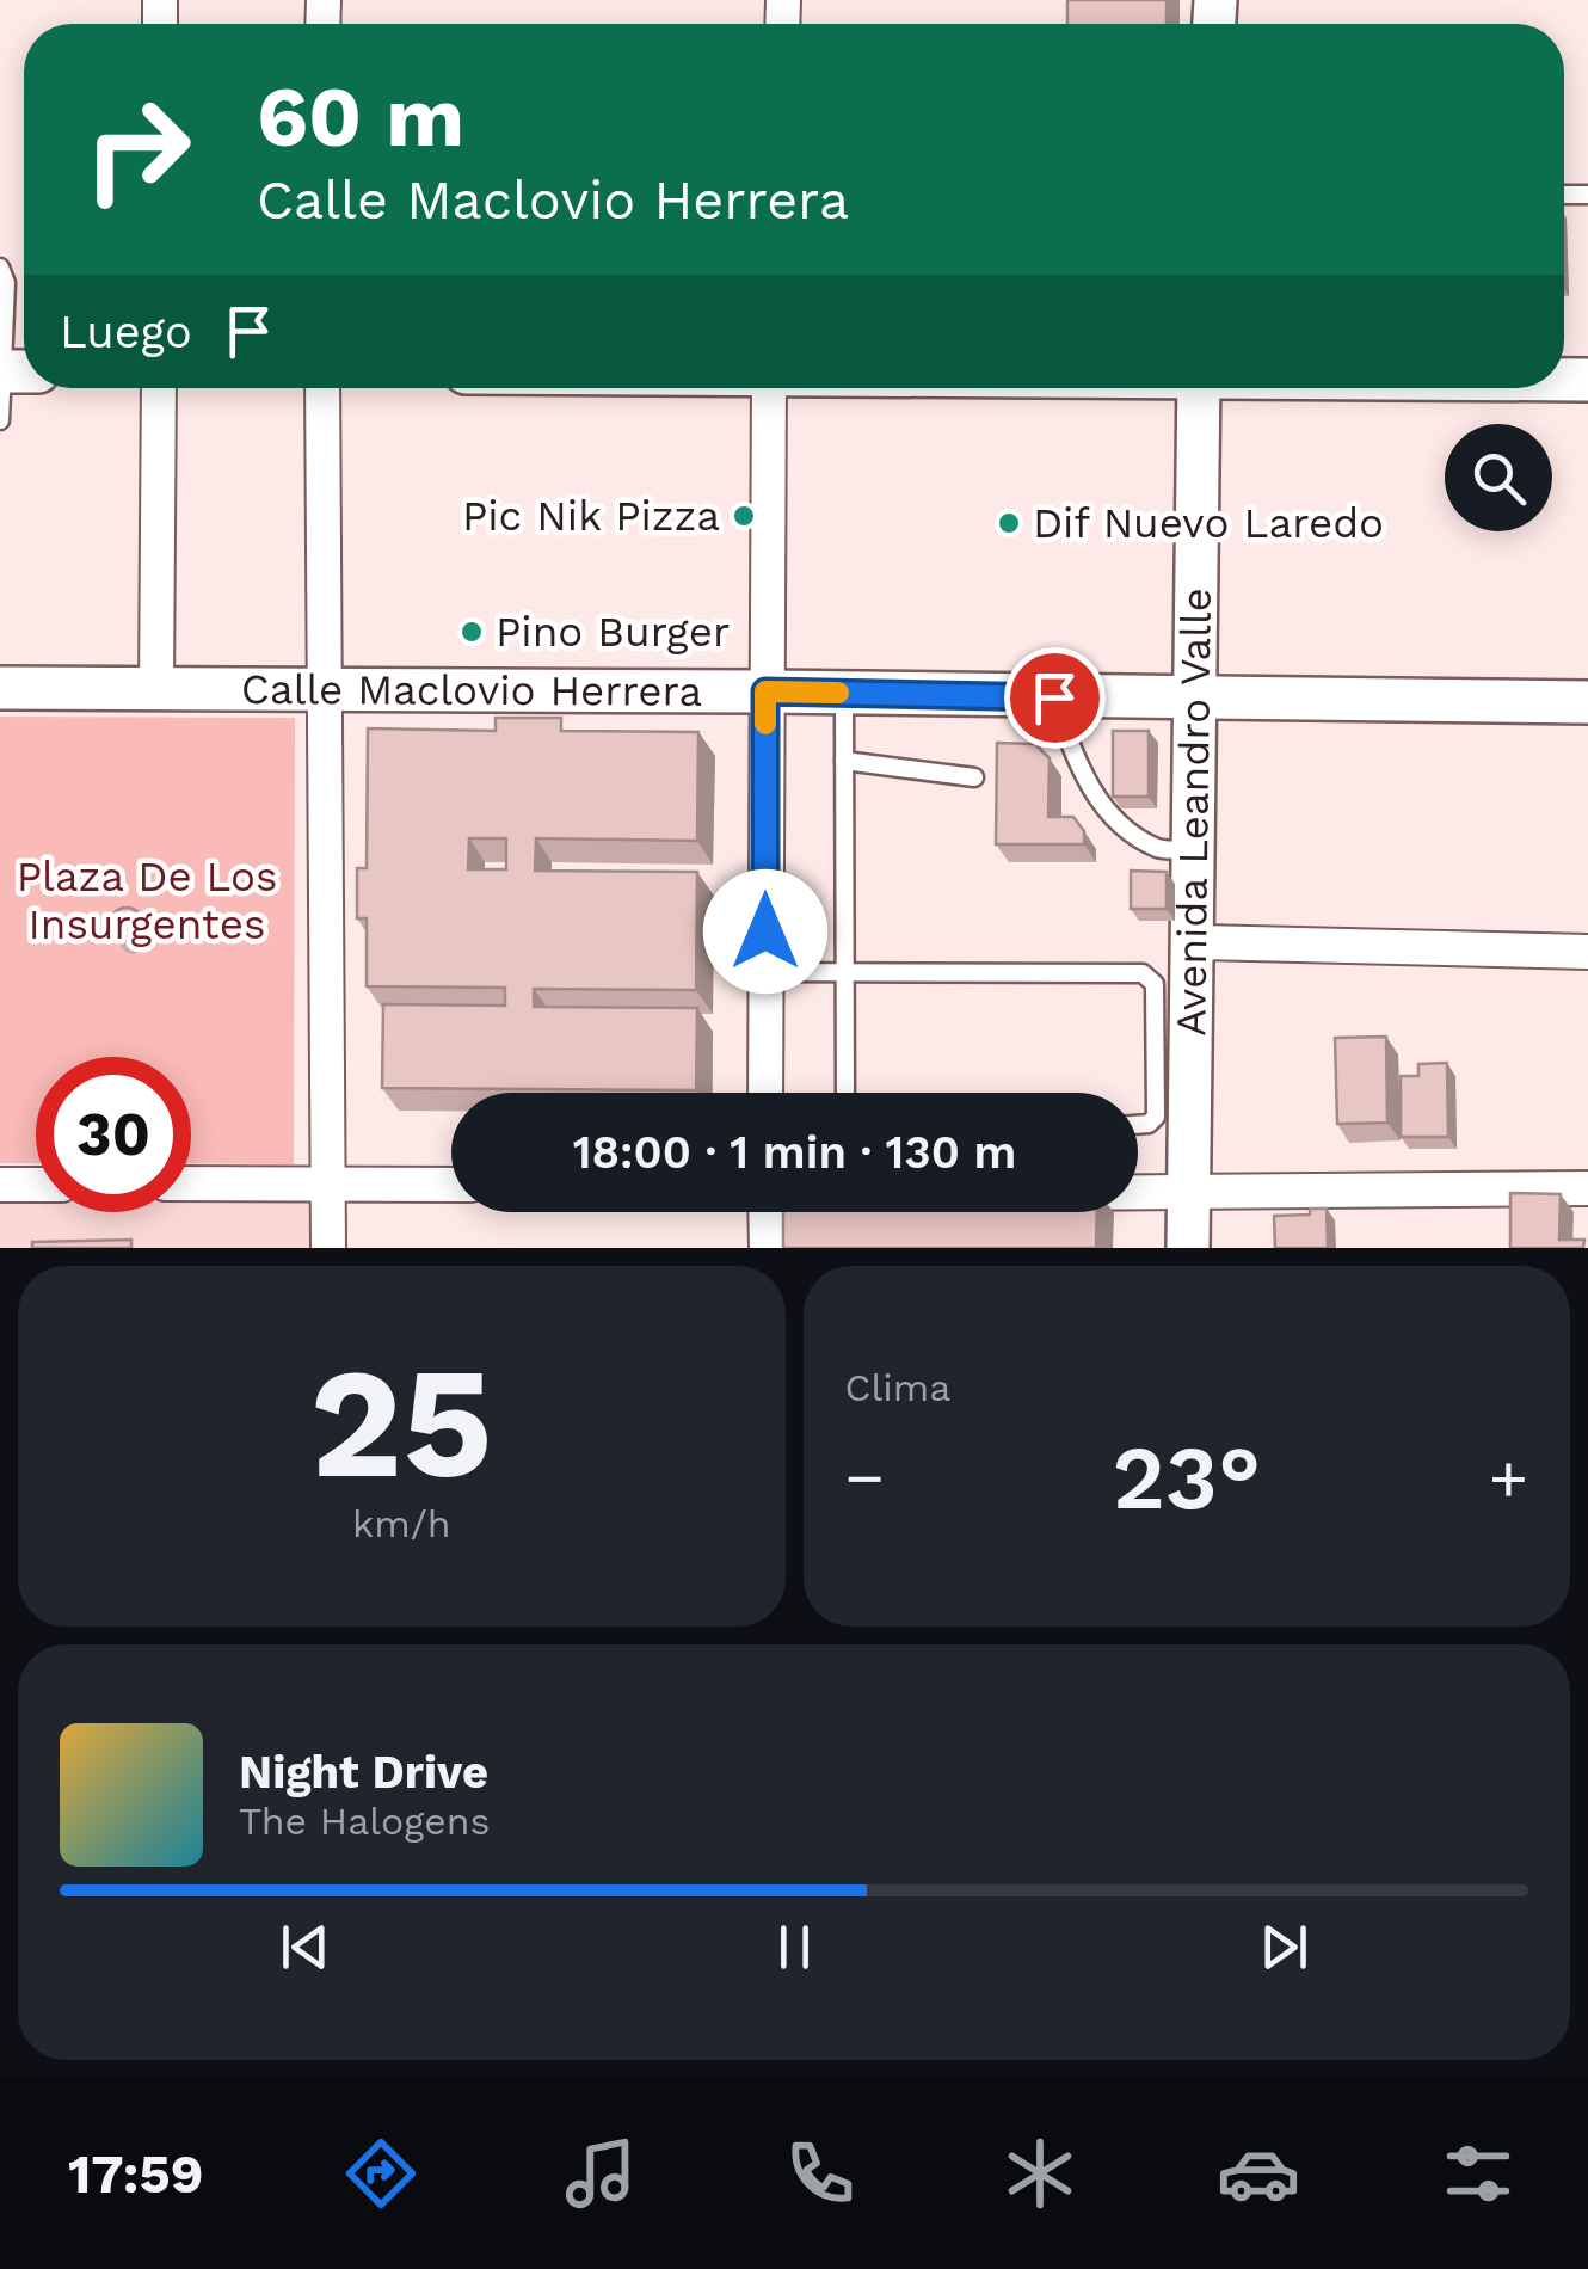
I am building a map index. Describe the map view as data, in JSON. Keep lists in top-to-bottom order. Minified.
{"streets":{"street":["Calle Maclovio Herrera","Avenida Leandro Valle"]},"crossings":[["Calle Maclovio Herrera","Avenida Leandro Valle"]],"parks":["Plaza De Los Insurgentes"],"places":["Pic Nik Pizza","Dif Nuevo Laredo","Pino Burger"],"page":{"turn":["60 m","Calle Maclovio Herrera"],"then":"Luego","limit":"30","trip":"18:00 · 1 min · 130 m","tile":[["25","km/h"],"Clima"],"heat":["−","23°","+"],"song":["Night Drive","The Halogens"],"tabs":"17:59"}}
